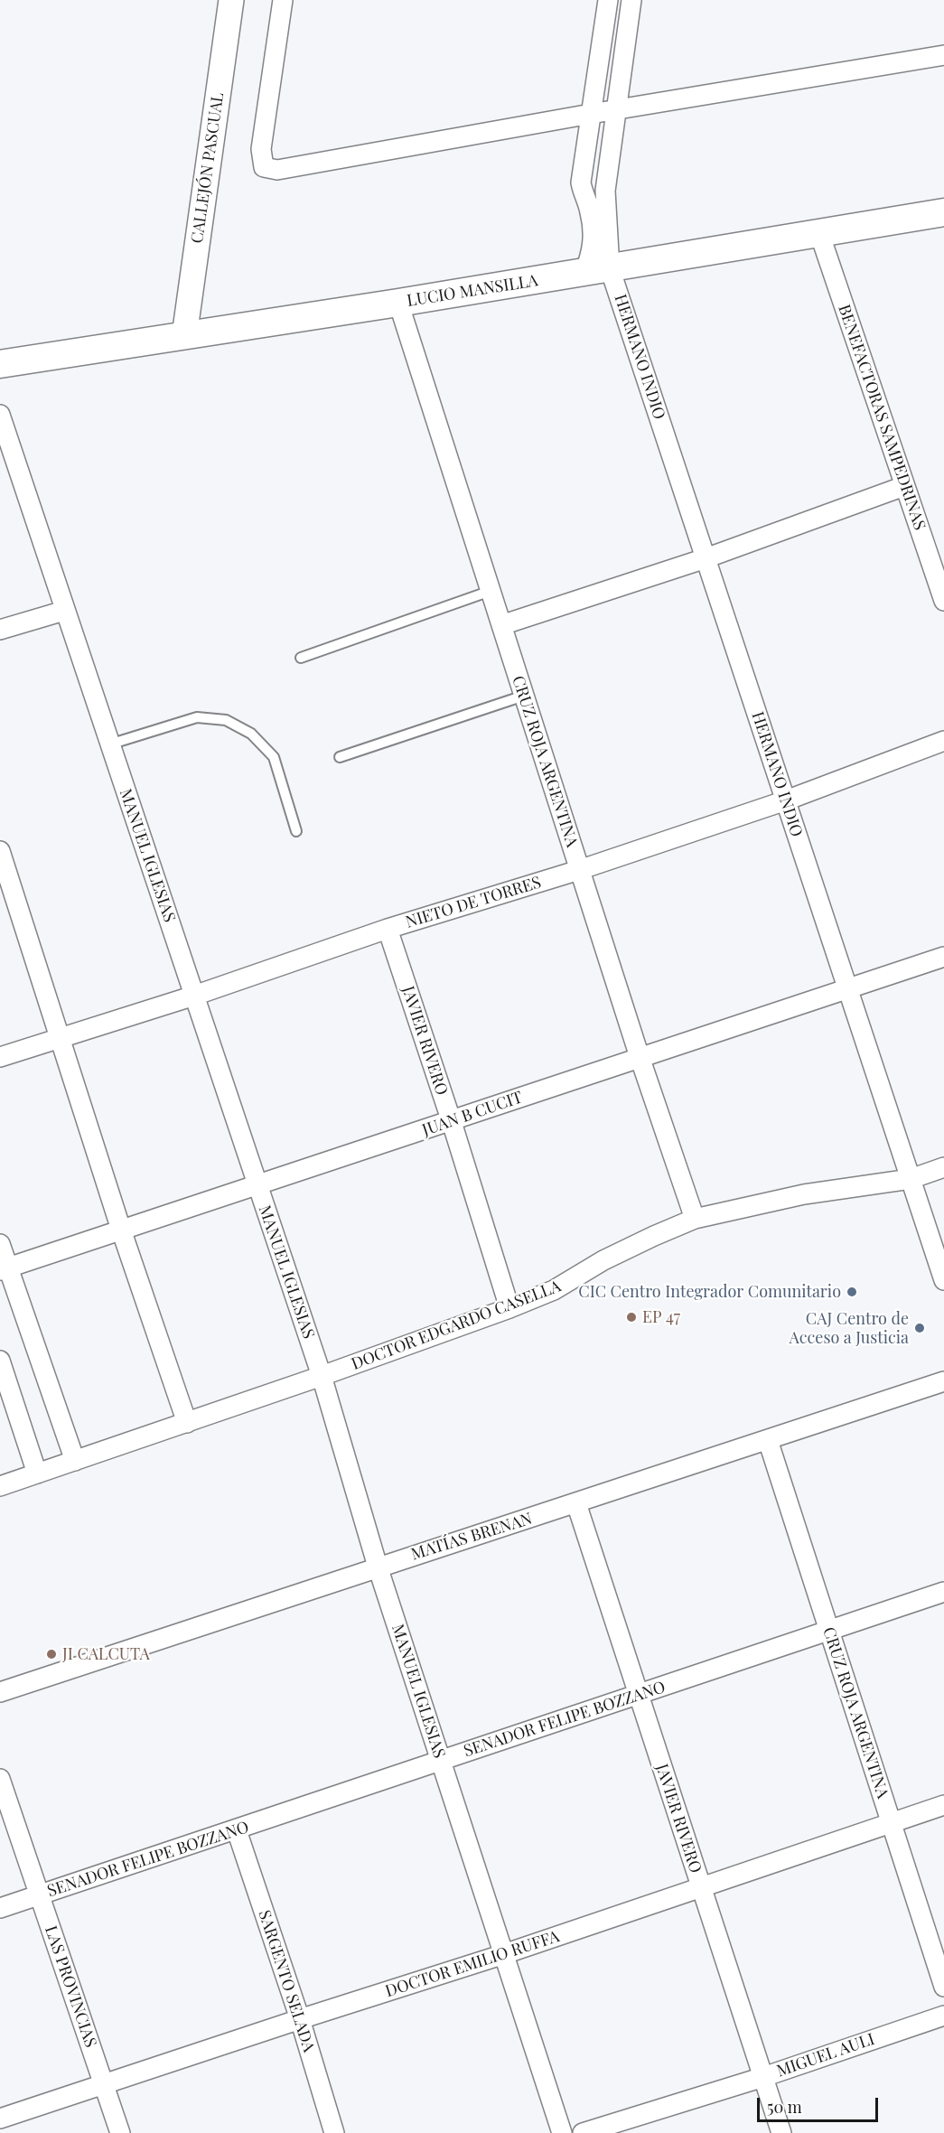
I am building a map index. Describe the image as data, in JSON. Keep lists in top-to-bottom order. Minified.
{"streets":{"main road":["LUCIO MANSILLA"],"street":["CALLEJÓN PASCUAL","HERMANO INDIO","BENEFACTORAS SAMPEDRINAS","CRUZ ROJA ARGENTINA","MANUEL IGLESIAS","NIETO DE TORRES","JAVIER RIVERO","JUAN B CUCIT","DOCTOR EDGARDO CASELLA","MATÍAS BRENAN","SENADOR FELIPE BOZZANO","DOCTOR EMILIO RUFFA","SARGENTO SELADA","LAS PROVINCIAS","MIGUEL AULI"]},"crossings":[["CALLEJÓN PASCUAL","LUCIO MANSILLA"],["LUCIO MANSILLA","HERMANO INDIO"],["LUCIO MANSILLA","BENEFACTORAS SAMPEDRINAS"],["LUCIO MANSILLA","CRUZ ROJA ARGENTINA"],["HERMANO INDIO","NIETO DE TORRES"],["HERMANO INDIO","JUAN B CUCIT"],["HERMANO INDIO","DOCTOR EDGARDO CASELLA"],["CRUZ ROJA ARGENTINA","NIETO DE TORRES"],["CRUZ ROJA ARGENTINA","JUAN B CUCIT"],["CRUZ ROJA ARGENTINA","DOCTOR EDGARDO CASELLA"],["CRUZ ROJA ARGENTINA","MATÍAS BRENAN"],["CRUZ ROJA ARGENTINA","SENADOR FELIPE BOZZANO"],["CRUZ ROJA ARGENTINA","DOCTOR EMILIO RUFFA"],["MANUEL IGLESIAS","NIETO DE TORRES"],["MANUEL IGLESIAS","JUAN B CUCIT"],["MANUEL IGLESIAS","DOCTOR EDGARDO CASELLA"],["MANUEL IGLESIAS","MATÍAS BRENAN"],["MANUEL IGLESIAS","SENADOR FELIPE BOZZANO"],["MANUEL IGLESIAS","DOCTOR EMILIO RUFFA"],["NIETO DE TORRES","JAVIER RIVERO"],["JAVIER RIVERO","JUAN B CUCIT"],["JAVIER RIVERO","DOCTOR EDGARDO CASELLA"],["JAVIER RIVERO","MATÍAS BRENAN"],["JAVIER RIVERO","SENADOR FELIPE BOZZANO"],["JAVIER RIVERO","DOCTOR EMILIO RUFFA"],["JAVIER RIVERO","MIGUEL AULI"],["SENADOR FELIPE BOZZANO","SARGENTO SELADA"],["SENADOR FELIPE BOZZANO","LAS PROVINCIAS"],["DOCTOR EMILIO RUFFA","SARGENTO SELADA"],["DOCTOR EMILIO RUFFA","LAS PROVINCIAS"]],"places":["CIC Centro Integrador Comunitario","EP 47","CAJ Centro de Acceso a Justicia","JI CALCUTA"],"scale_bar":"50 m"}
